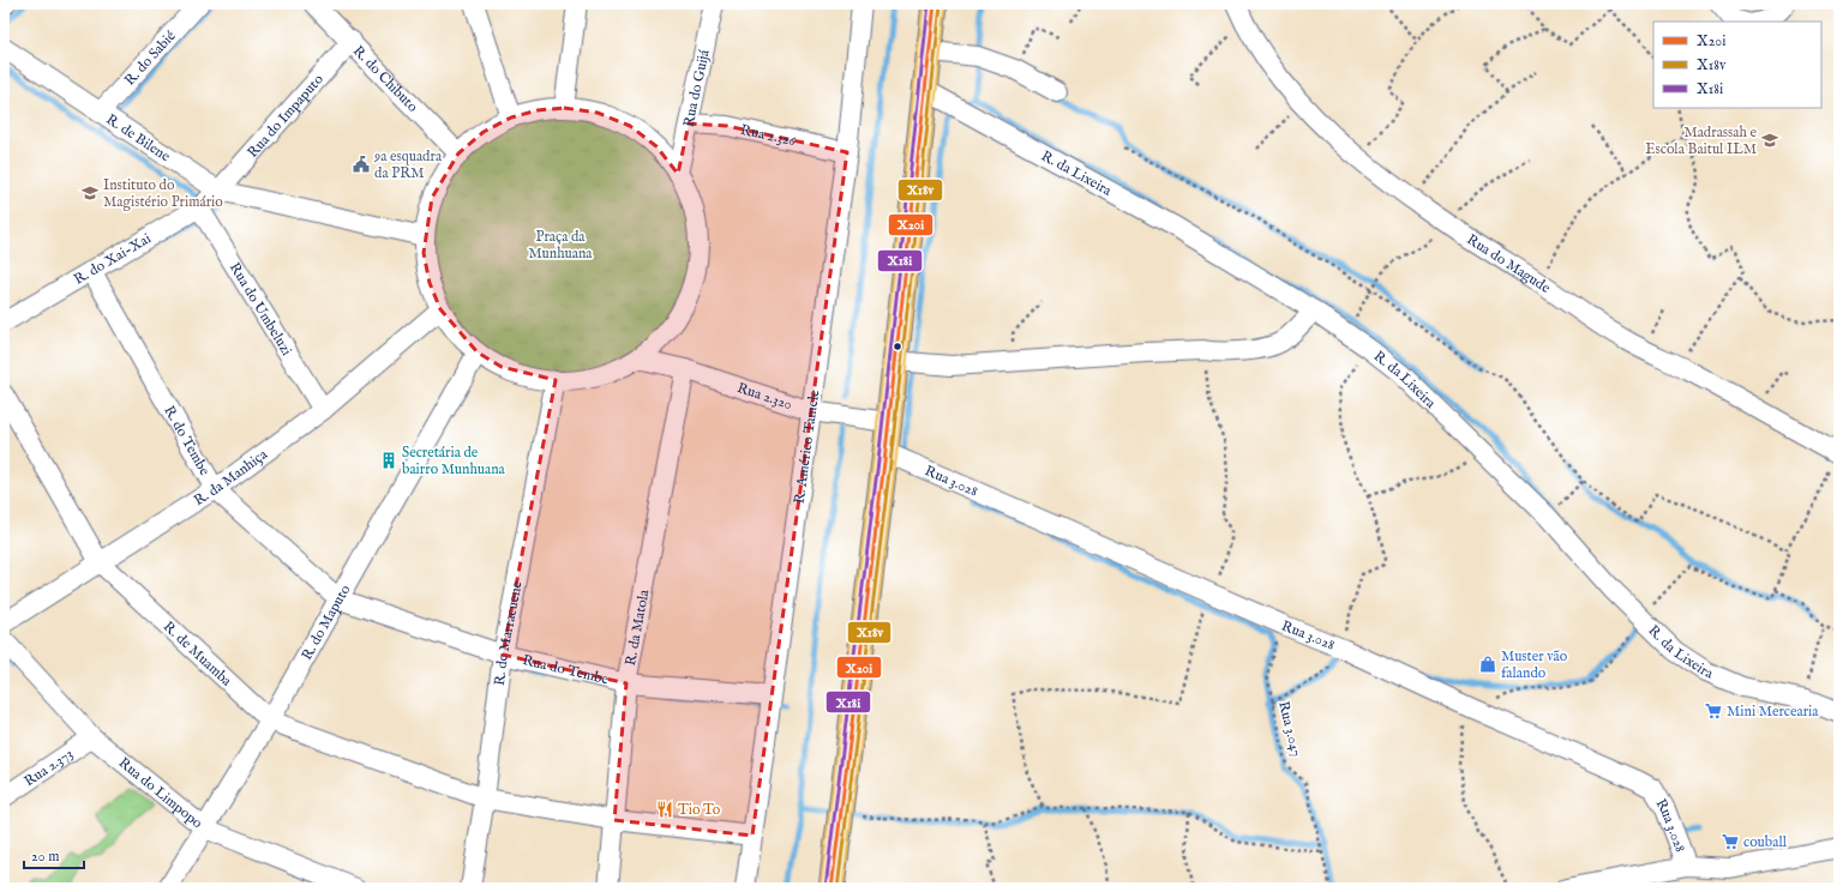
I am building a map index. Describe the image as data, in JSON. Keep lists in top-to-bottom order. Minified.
{"streets":{"street":["R. do Sabié","R. do Chibuto","Rua do Guijá","Rua do Impaputo","Rua 2.326","R. de Bilene","R. da Lixeira","R. do Xai-Xai","Rua do Magude","Rua do Umbeluzi","Rua 2.320","R. do Tembe","R. Américo Tamele","R. da Manhiça","Rua 3.028","R. do Maputo","R. da Matola","R. de Marracuene","R. de Muamba","Rua do Tembe","Rua 2.373","Rua do Limpopo"],"path":["Rua 3.047"]},"crossings":[["R. do Sabié","R. de Bilene"],["R. do Chibuto","Rua do Impaputo"],["Rua do Guijá","Rua 2.326"],["Rua do Impaputo","R. de Bilene"],["Rua do Impaputo","R. do Xai-Xai"],["Rua 2.326","R. Américo Tamele"],["R. de Bilene","R. do Xai-Xai"],["R. do Xai-Xai","Rua do Umbeluzi"],["R. do Xai-Xai","R. do Tembe"],["Rua do Umbeluzi","R. da Manhiça"],["Rua 2.320","R. Américo Tamele"],["Rua 2.320","R. da Matola"],["R. do Tembe","R. da Manhiça"],["R. do Tembe","R. do Maputo"],["R. do Tembe","Rua do Tembe"],["R. Américo Tamele","R. de Muamba"],["R. Américo Tamele","Rua do Tembe"],["R. da Manhiça","R. de Muamba"],["Rua 3.028","Rua 3.047"],["R. do Maputo","R. de Muamba"],["R. do Maputo","Rua do Tembe"],["R. do Maputo","Rua do Limpopo"],["R. da Matola","R. de Muamba"],["R. da Matola","Rua do Tembe"],["R. de Marracuene","R. de Muamba"],["R. de Marracuene","Rua do Tembe"],["Rua 2.373","Rua do Limpopo"]],"parks":["Praça da Munhuana"],"places":{"school or university":["Madrassah e Escola Baitul ILM","Instituto do Magistério Primário"],"public building":["9a esquadra da PRM"],"building":["Secretária de bairro Munhuana"],"shop":["Muster vão falando"],"supermarket":["Mini Mercearia","couball"],"restaurant":["Tio To"]},"lines":["transit line X20i","transit line X18i","transit line X18v"],"legend":["X20i","X18v","X18i"],"scale_bar":"20 m"}
